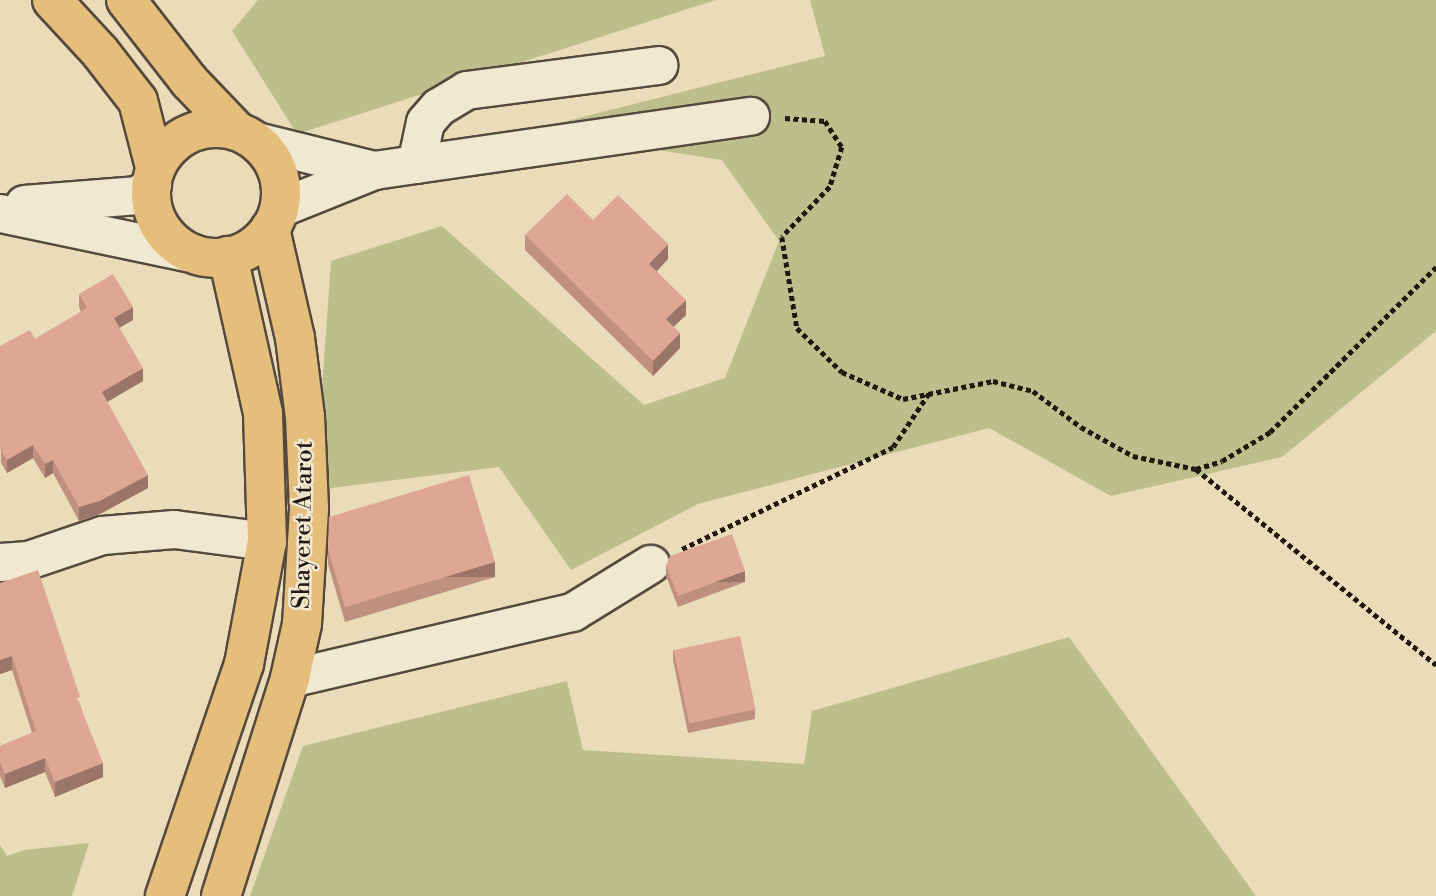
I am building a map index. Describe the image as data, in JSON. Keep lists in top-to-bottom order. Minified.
{"streets":{"main road":["Shayeret Atarot"]}}
